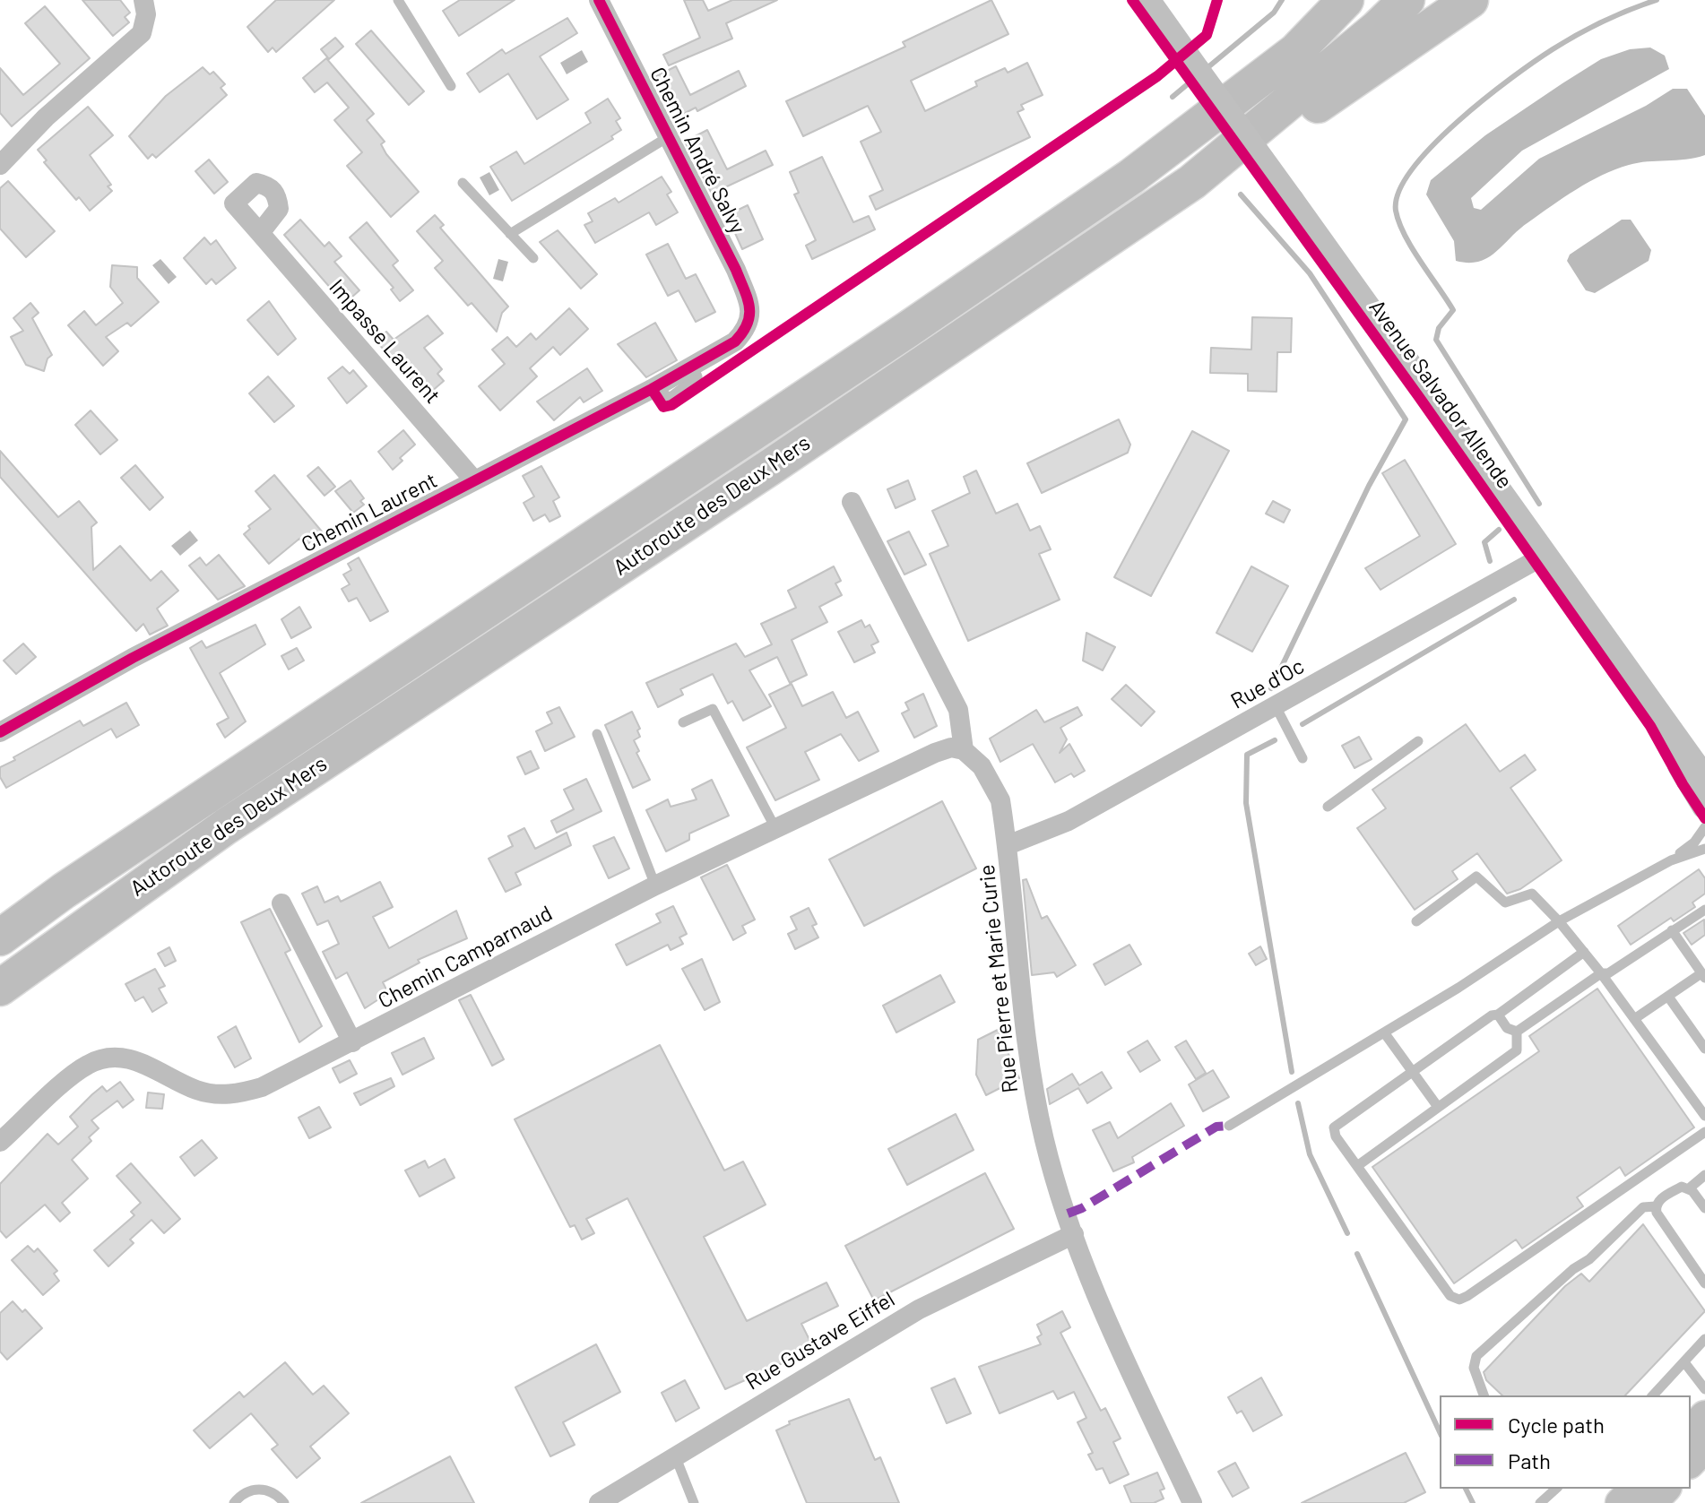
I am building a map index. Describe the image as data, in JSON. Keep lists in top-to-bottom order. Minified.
{"streets":{"highway":["Autoroute des Deux Mers"],"street":["Chemin André Salvy","Impasse Laurent","Avenue Salvador Allende","Chemin Laurent","Rue d'Oc","Chemin Camparnaud","Rue Pierre et Marie Curie","Rue Gustave Eiffel"]},"crossings":[["Chemin André Salvy","Chemin Laurent"],["Impasse Laurent","Chemin Laurent"],["Avenue Salvador Allende","Rue d'Oc"],["Rue d'Oc","Rue Pierre et Marie Curie"],["Chemin Camparnaud","Rue Pierre et Marie Curie"],["Rue Pierre et Marie Curie","Rue Gustave Eiffel"]],"legend":["Cycle path","Path"]}
